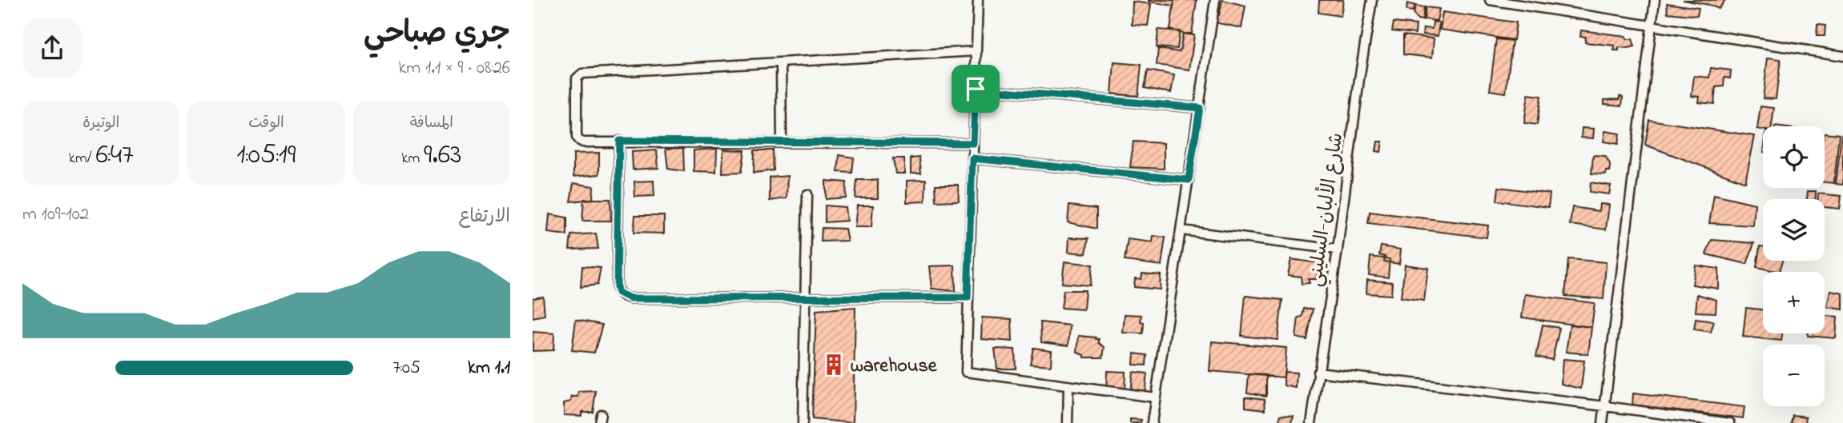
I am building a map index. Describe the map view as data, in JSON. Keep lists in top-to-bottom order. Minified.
{"streets":{"street":["شارع الألبان-السليني"]},"places":{"building":["warehouse"]},"page":{"heading":["جري صباحي","08:26 · 9 × 1.1 km"],"stats":[["المسافة","9.63 km"],["الوقت","1:05:19"],["الوتيرة","6:47 /km"]],"map_buttons":["+","−"],"chart":["الارتفاع","102–109 m"],"list":[{"name":"1.1 km","note":"7:05"}]}}
